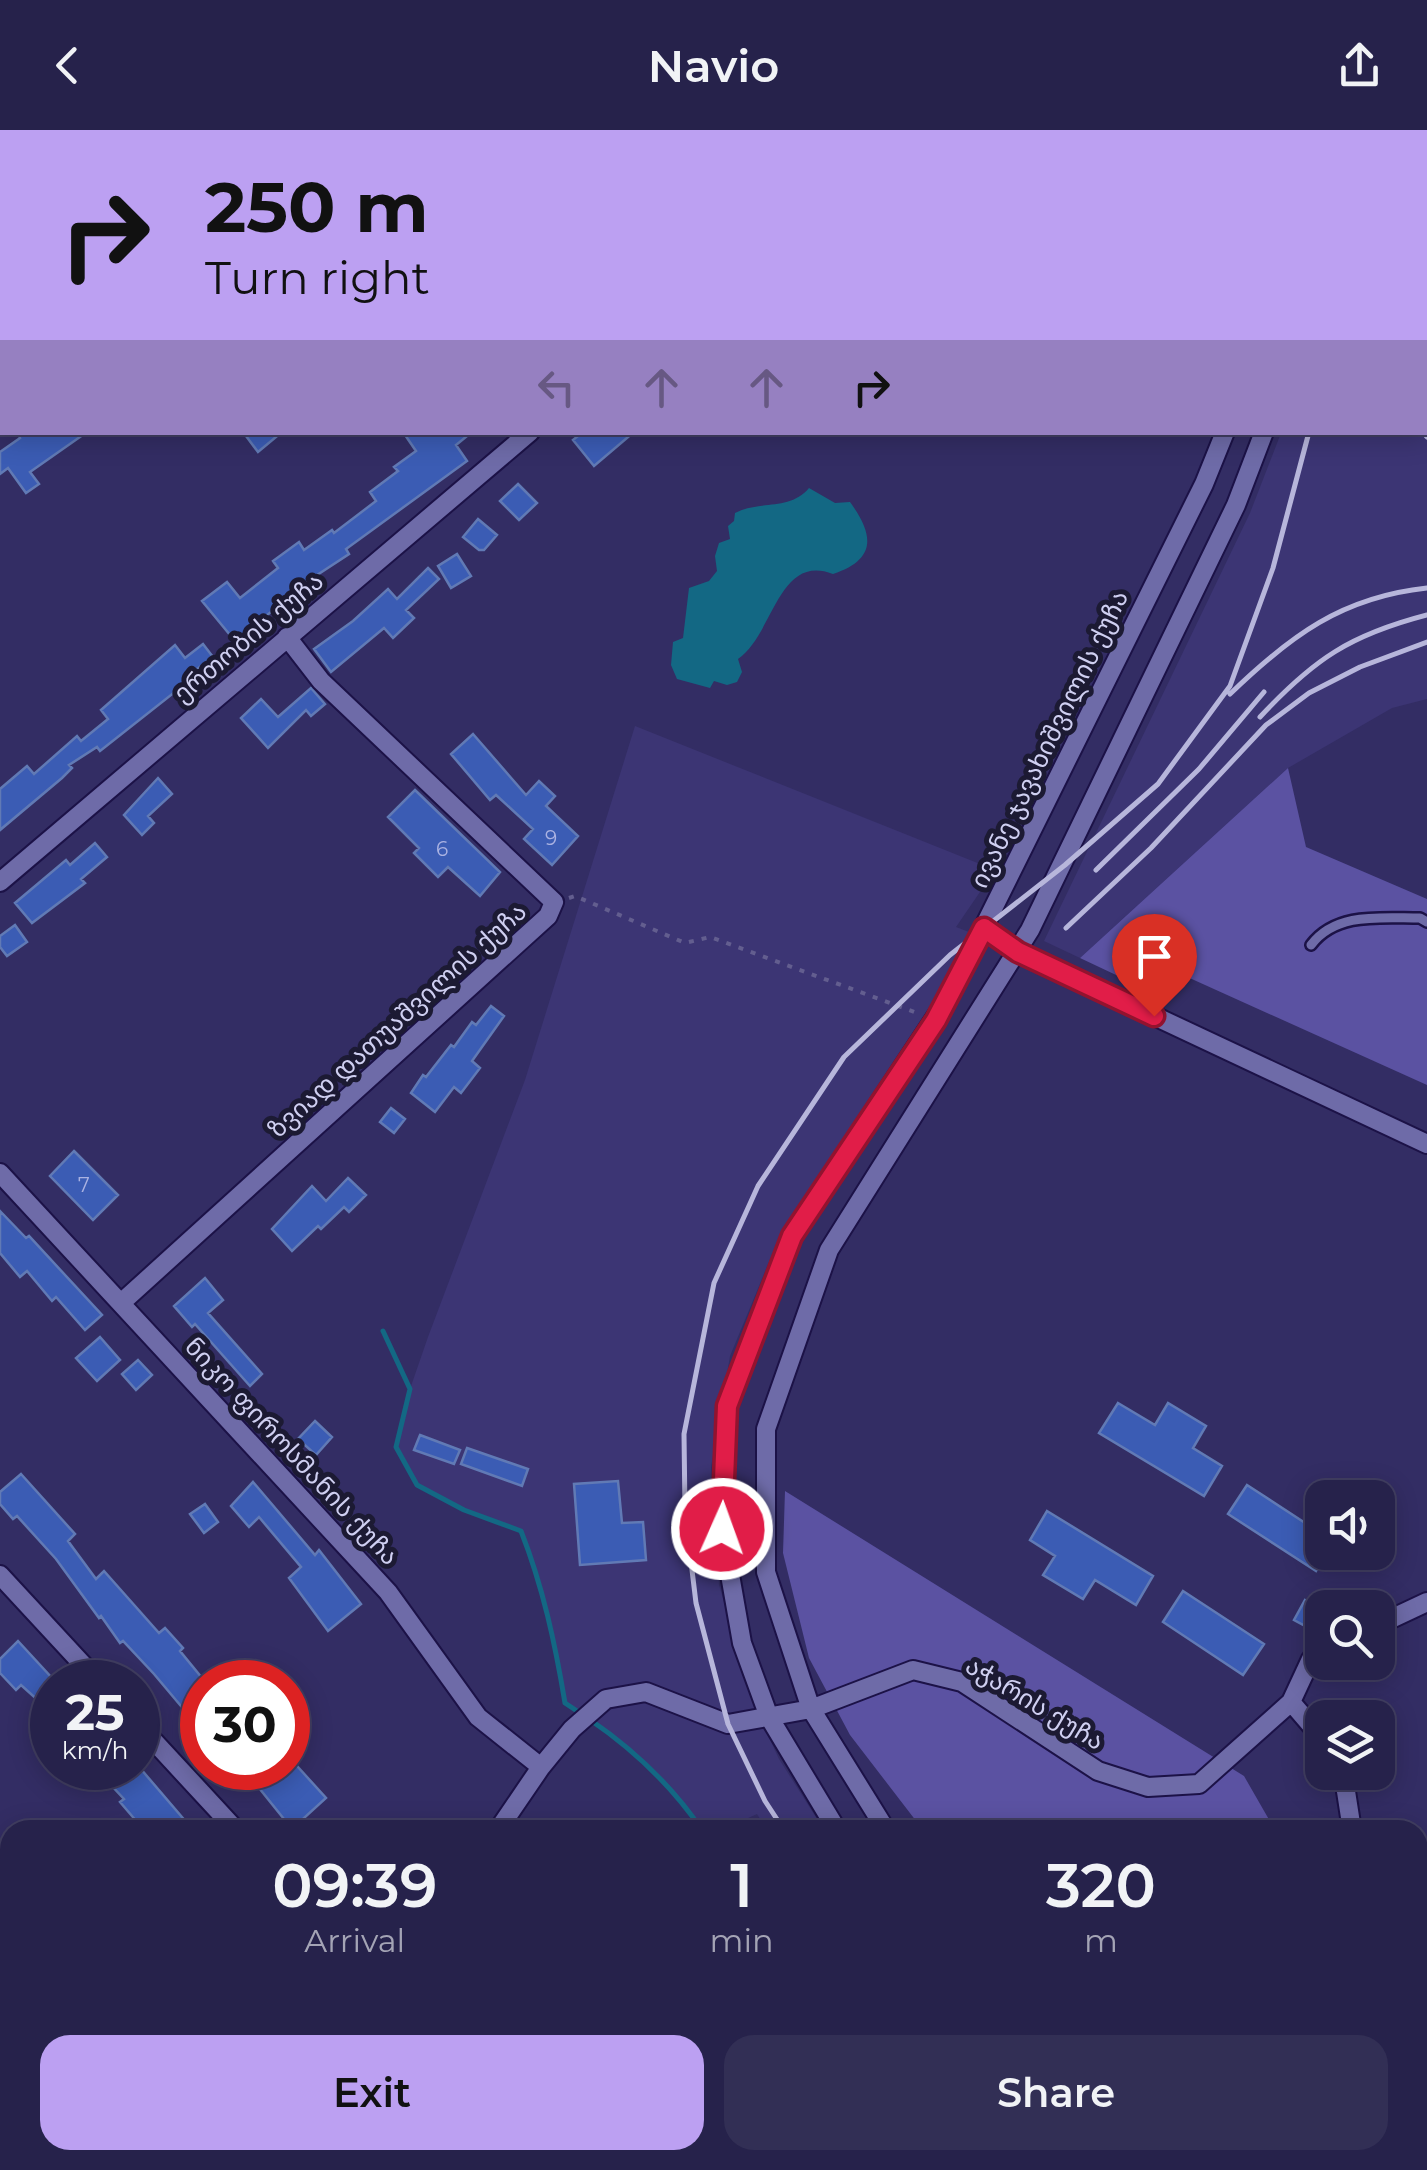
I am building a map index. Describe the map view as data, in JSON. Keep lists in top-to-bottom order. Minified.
{"streets":{"street":["ერთობის ქუჩა","ივანე ჯავახიშვილის ქუჩა","ზვიად დათუაშვილის ქუჩა","ნიკო ფიროსმანის ქუჩა","აჭარის ქუჩა"]},"crossings":[["ერთობის ქუჩა","ზვიად დათუაშვილის ქუჩა"],["ივანე ჯავახიშვილის ქუჩა","აჭარის ქუჩა"],["ზვიად დათუაშვილის ქუჩა","ნიკო ფიროსმანის ქუჩა"],["ნიკო ფიროსმანის ქუჩა","აჭარის ქუჩა"]],"house_numbers":["9","6","7"],"page":{"header":"Navio","turn":["250 m","Turn right"],"speed":"25 km/h","limit":"30","eta":["09:39","Arrival","1","min","320","m"],"buttons":["Exit","Share"]}}
